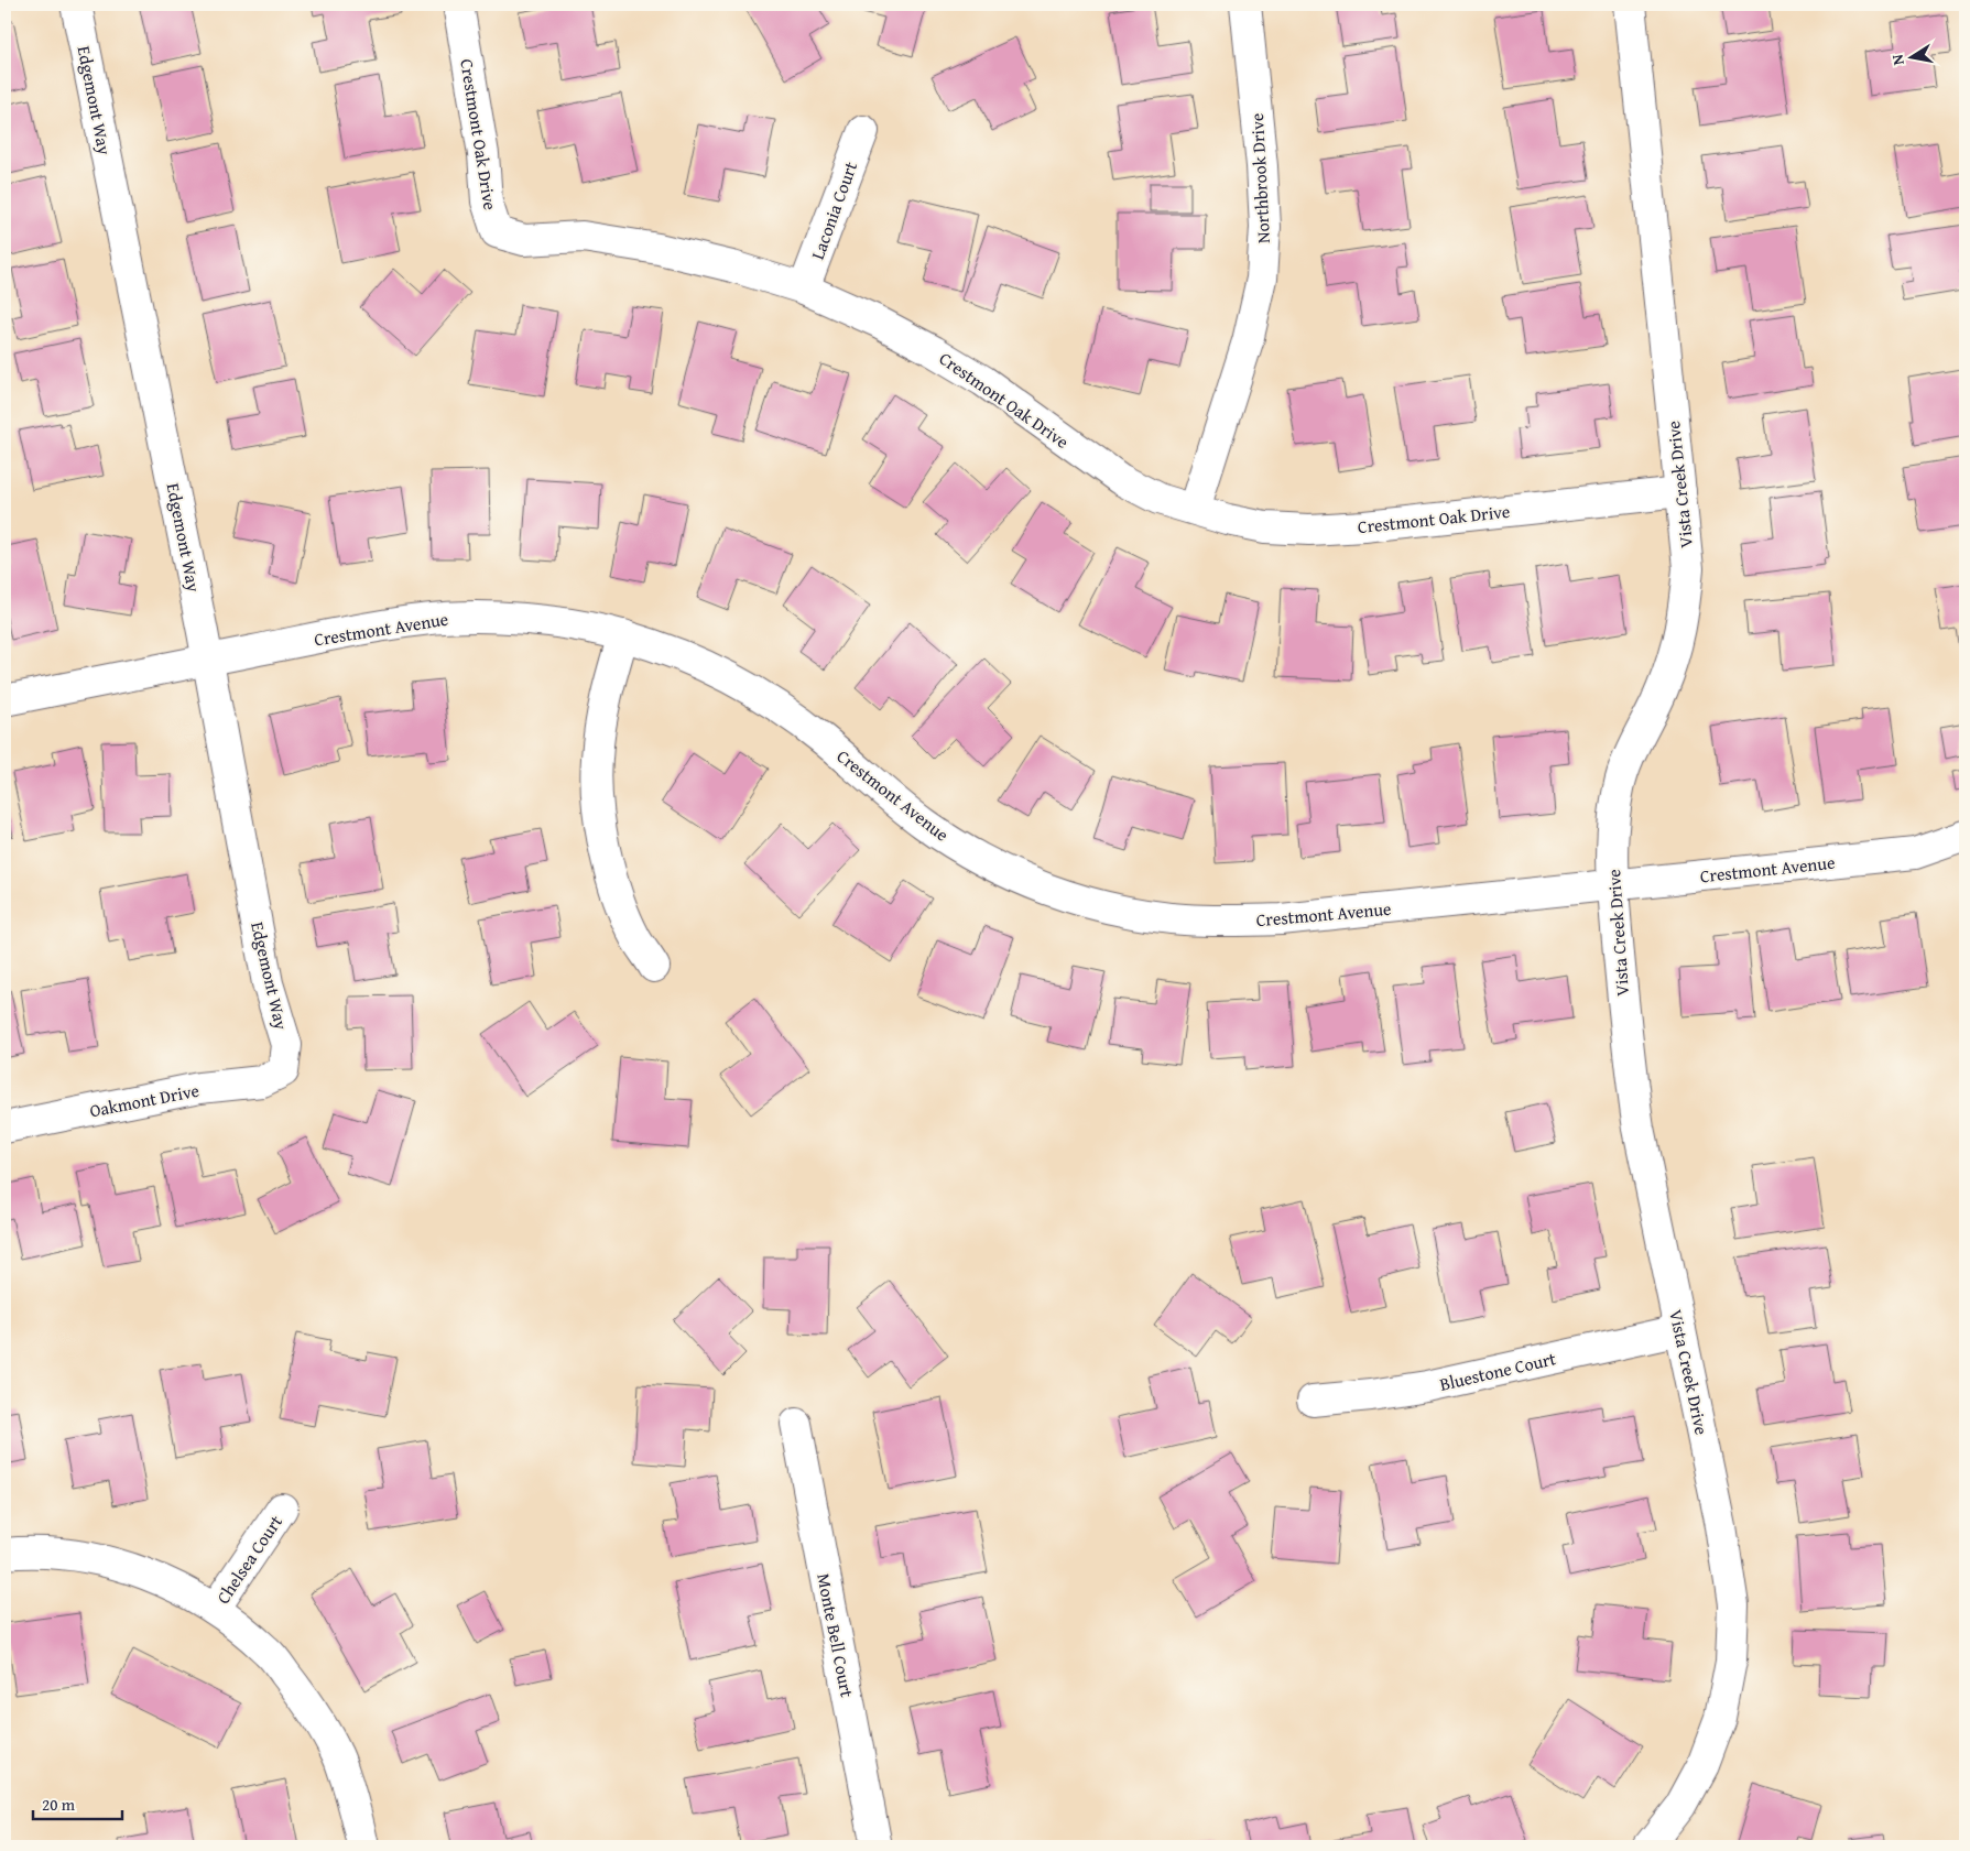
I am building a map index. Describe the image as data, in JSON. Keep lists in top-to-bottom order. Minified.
{"streets":{"street":["Edgemont Way","Crestmont Oak Drive","Northbrook Drive","Laconia Court","Vista Creek Drive","Crestmont Avenue","Oakmont Drive","Bluestone Court","Chelsea Court","Monte Bell Court"]},"crossings":[["Edgemont Way","Crestmont Avenue"],["Edgemont Way","Oakmont Drive"],["Crestmont Oak Drive","Northbrook Drive"],["Crestmont Oak Drive","Laconia Court"],["Crestmont Oak Drive","Vista Creek Drive"],["Vista Creek Drive","Crestmont Avenue"],["Vista Creek Drive","Bluestone Court"]],"scale_bar":"20 m","north":"left"}
